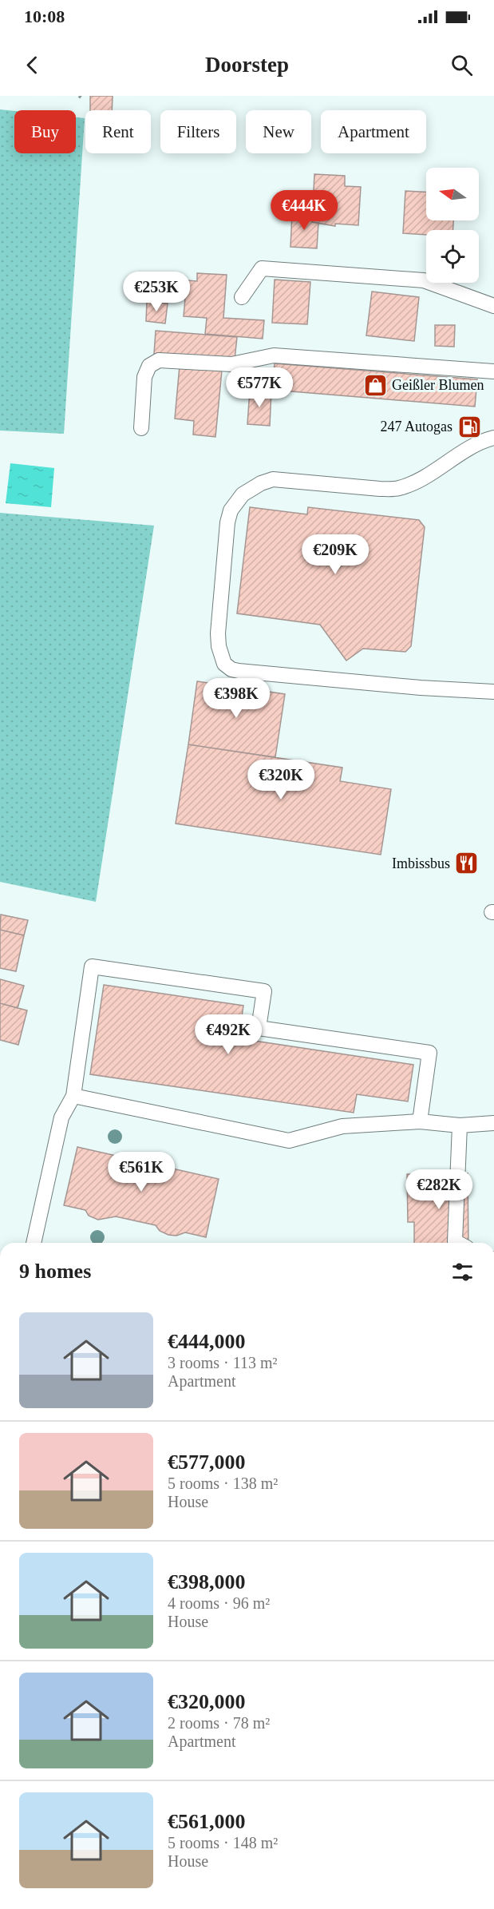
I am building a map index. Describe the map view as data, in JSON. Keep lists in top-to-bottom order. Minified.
{"places":{"shop":["Geißler Blumen"],"fuel station":["247 Autogas"],"restaurant":["Imbissbus"]},"north":"left","page":{"status":"10:08","header":"Doorstep","chip":["Buy","Rent","Filters","New","Apartment"],"price":["€444K","€253K","€577K","€209K","€398K","€320K","€492K","€561K","€282K"],"heading":"9 homes","list":[{"name":"€444,000","note":"3 rooms · 113 m² · Apartment"},{"name":"€577,000","note":"5 rooms · 138 m² · House"},{"name":"€398,000","note":"4 rooms · 96 m² · House"},{"name":"€320,000","note":"2 rooms · 78 m² · Apartment"},{"name":"€561,000","note":"5 rooms · 148 m² · House"}]}}
